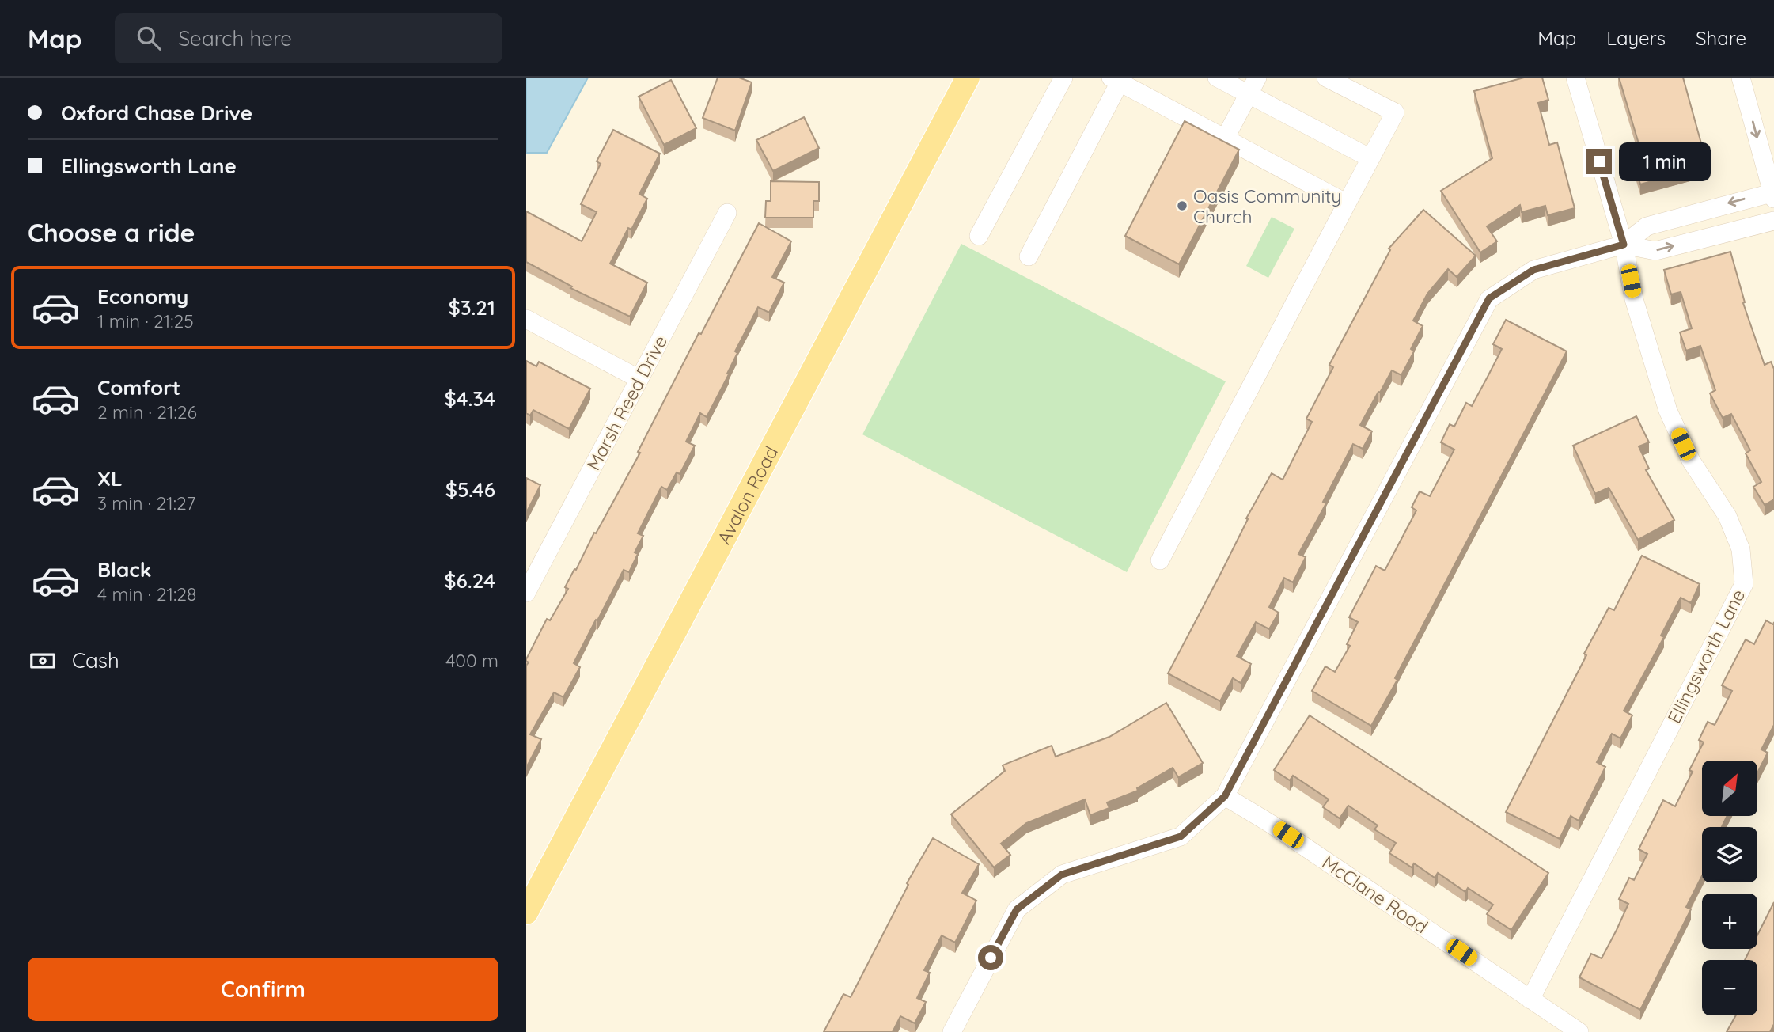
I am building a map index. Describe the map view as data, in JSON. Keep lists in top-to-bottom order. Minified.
{"streets":{"main road":["Avalon Road"],"street":["Marsh Reed Drive","Ellingsworth Lane","McClane Road"]},"crossings":[["Ellingsworth Lane","McClane Road"]],"places":["Oasis Community Church"],"north":"top right","page":{"header":"Map","search":"Search here","nav":["Map","Layers","Share"],"banner":["Oxford Chase Drive","Ellingsworth Lane"],"bubble":"1 min","heading":"Choose a ride","list":[{"name":"Economy","note":"1 min · 21:25","value":"$3.21"},{"name":"Comfort","note":"2 min · 21:26","value":"$4.34"},{"name":"XL","note":"3 min · 21:27","value":"$5.46"},{"name":"Black","note":"4 min · 21:28","value":"$6.24"}],"pay":["Cash","400 m"],"map_buttons":["+","−"],"buttons":"Confirm"}}
